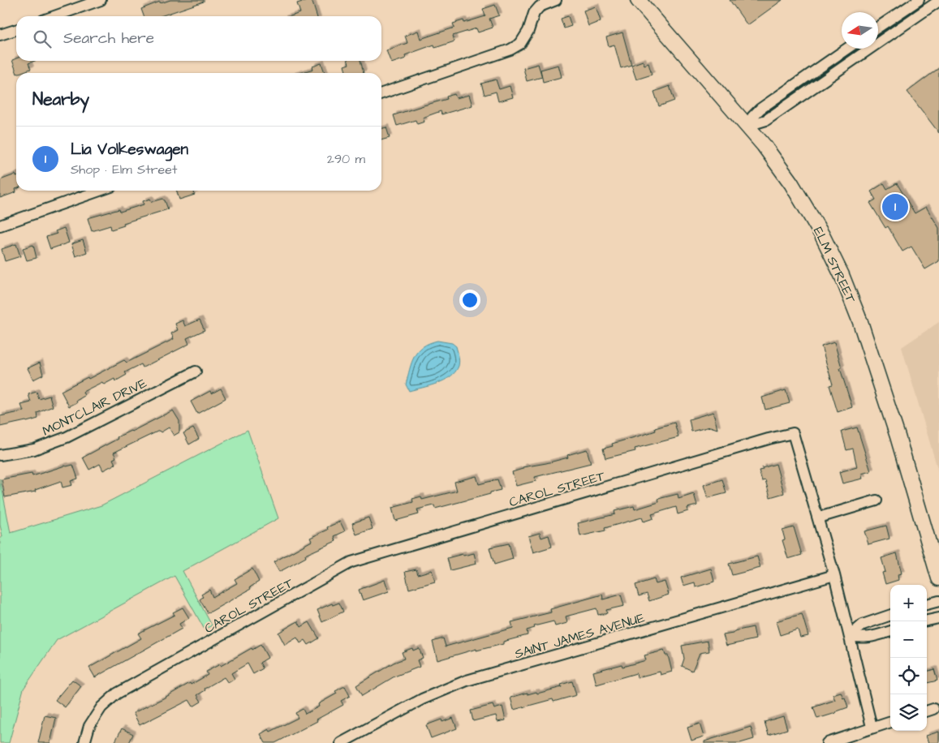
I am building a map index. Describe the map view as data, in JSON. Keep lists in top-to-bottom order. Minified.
{"streets":{"main road":["ELM STREET"],"street":["MONTCLAIR DRIVE","CAROL STREET","SAINT JAMES AVENUE"]},"crossings":[["CAROL STREET","SAINT JAMES AVENUE"]],"north":"left","page":{"search":"Search here","heading":"Nearby","list":[{"mark":"1","name":"Lia Volkeswagen","note":"Shop · Elm Street","value":"290 m"}],"pins":"1","map_buttons":["+","−"]}}
